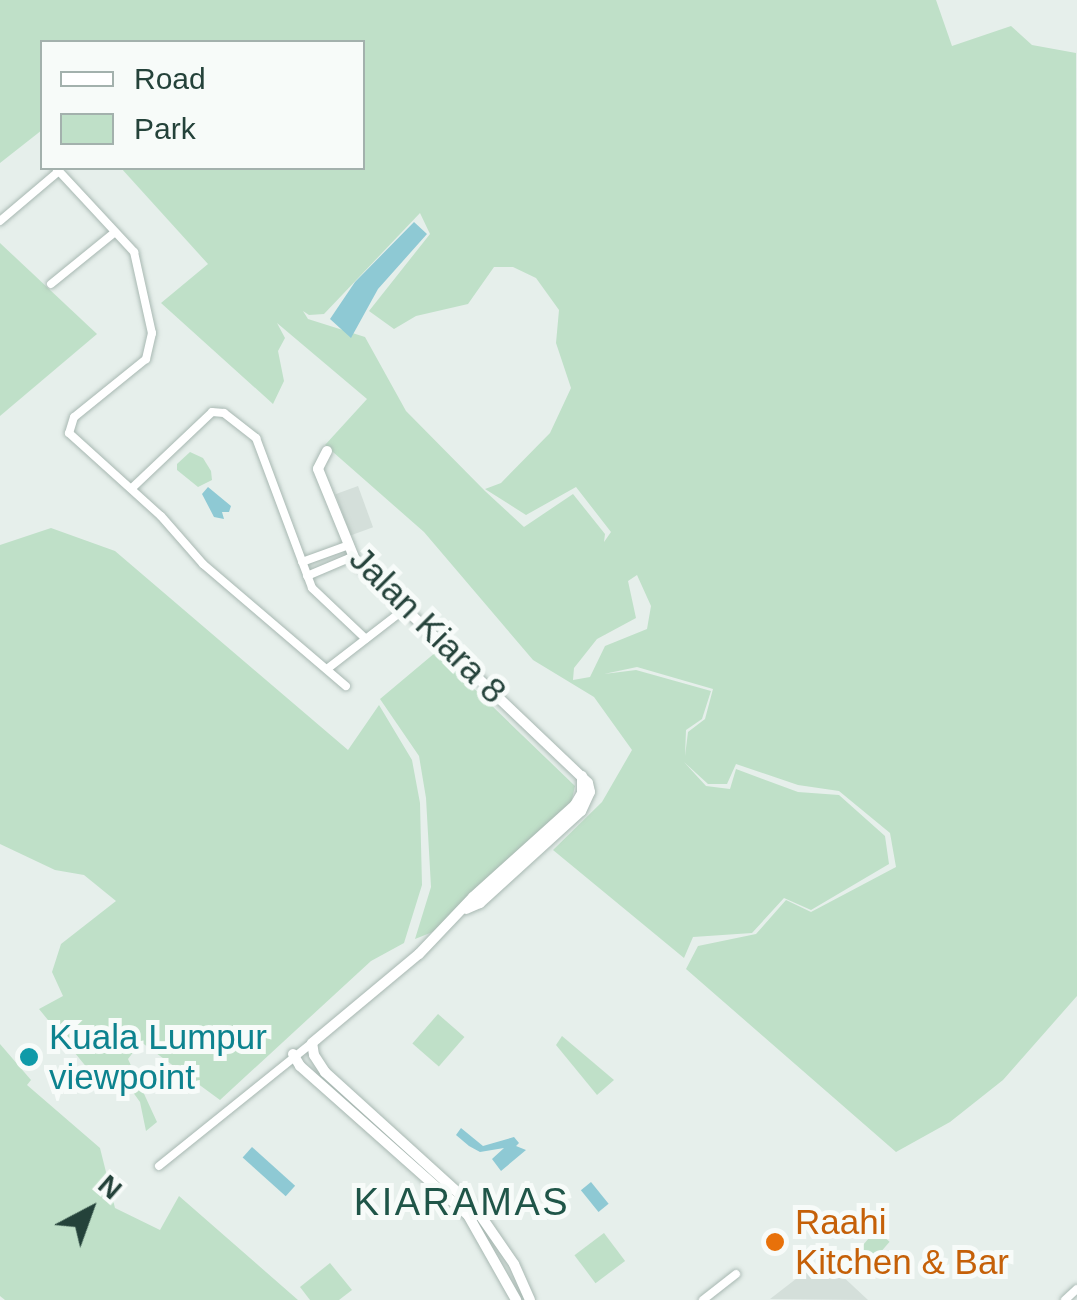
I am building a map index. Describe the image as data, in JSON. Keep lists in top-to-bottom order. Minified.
{"streets":{"street":["Jalan Kiara 8"]},"districts":["KIARAMAS"],"places":["Kuala Lumpur viewpoint","Raahi Kitchen & Bar"],"legend":["Road","Park"],"north":"top right"}
